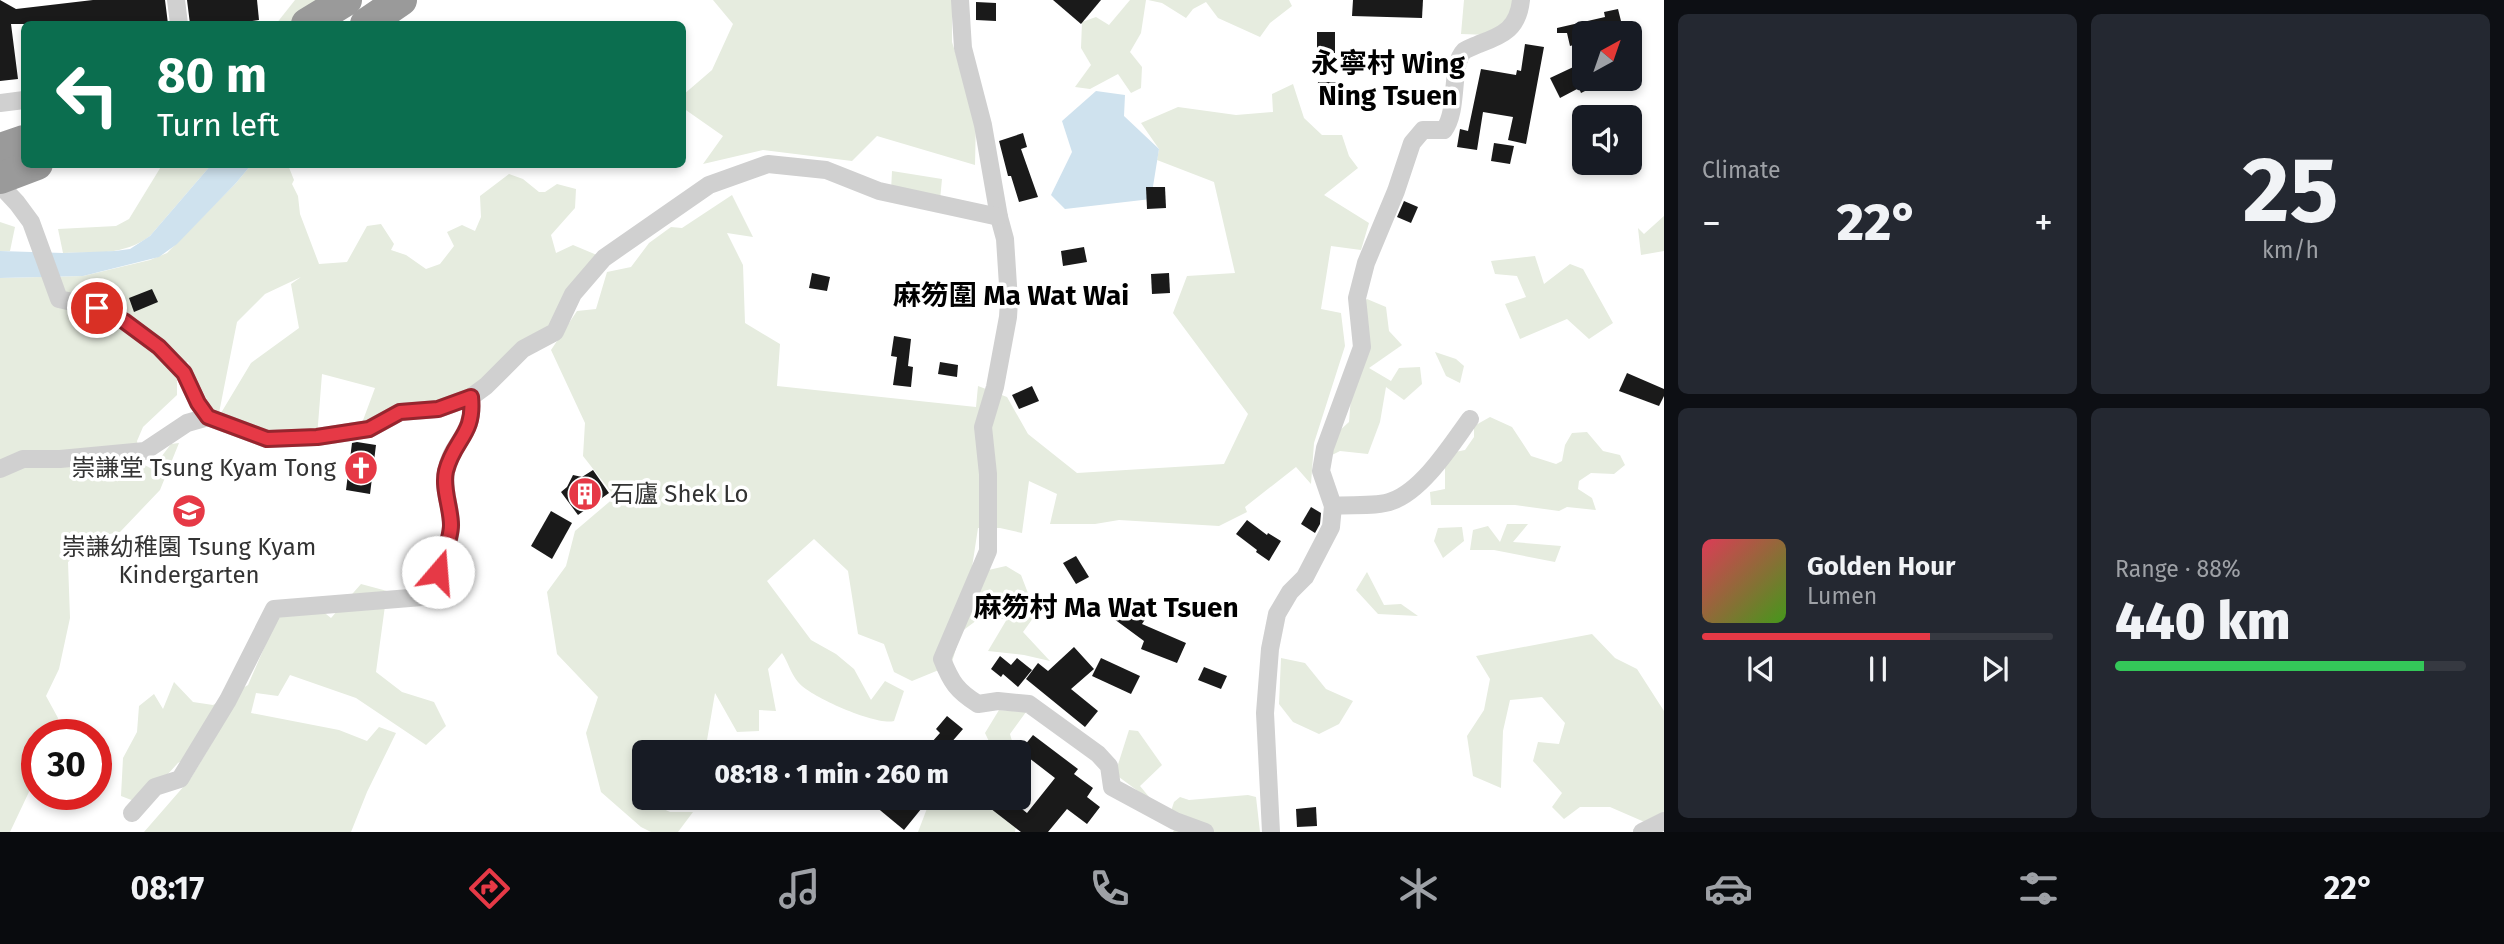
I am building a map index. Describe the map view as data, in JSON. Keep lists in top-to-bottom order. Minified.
{"districts":["永寧村 Wing Ning Tsuen","麻笏圍 Ma Wat Wai","麻笏村 Ma Wat Tsuen"],"places":{"church":["崇謙堂 Tsung Kyam Tong"],"building":["石廬 Shek Lo"],"school or university":["崇謙幼稚園 Tsung Kyam Kindergarten"]},"north":"top right","page":{"tile":["Climate",["25","km/h"],["Range · 88%","440 km"]],"turn":["80 m","Turn left"],"heat":["−","22°","+"],"song":["Golden Hour","Lumen"],"limit":"30","trip":"08:18 · 1 min · 260 m","tabs":["08:17","22°"]}}
